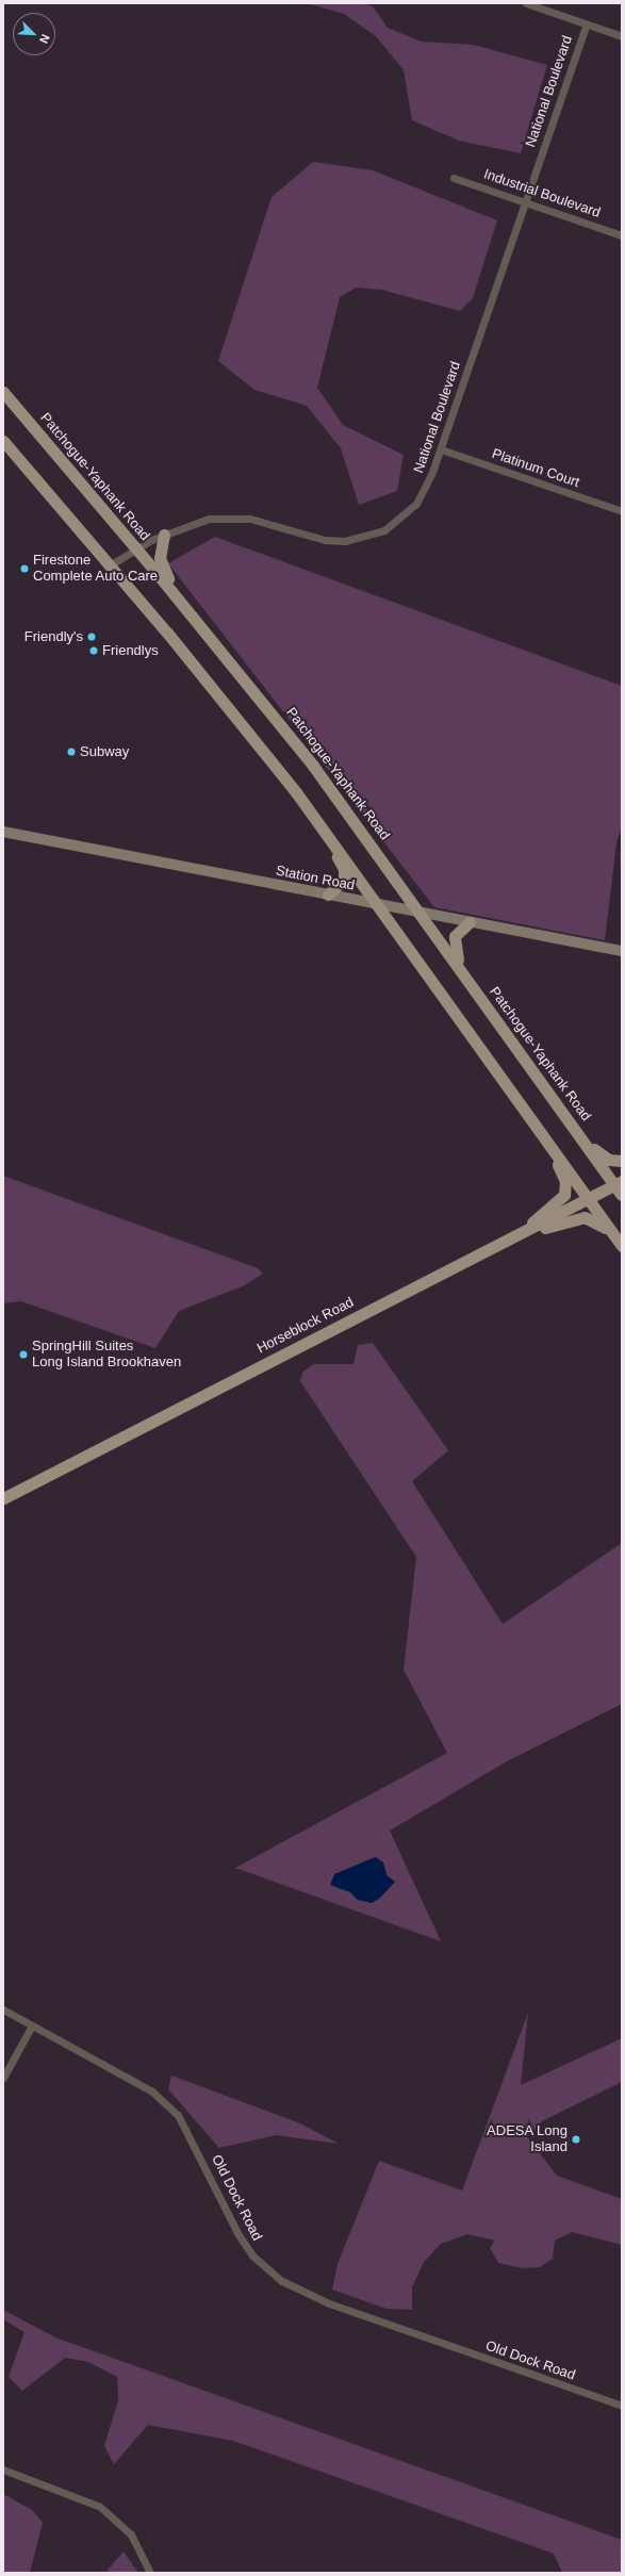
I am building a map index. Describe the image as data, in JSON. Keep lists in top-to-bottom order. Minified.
{"streets":{"main road":["Patchogue-Yaphank Road","Station Road","Horseblock Road"],"street":["National Boulevard","Industrial Boulevard","Platinum Court","Old Dock Road"]},"crossings":[["National Boulevard","Industrial Boulevard"],["National Boulevard","Platinum Court"],["National Boulevard","Patchogue-Yaphank Road"],["Patchogue-Yaphank Road","Station Road"],["Patchogue-Yaphank Road","Horseblock Road"]],"places":["Firestone Complete Auto Care","Friendly's","Friendlys","Subway","SpringHill Suites Long Island Brookhaven","ADESA Long Island"],"north":"bottom right"}
